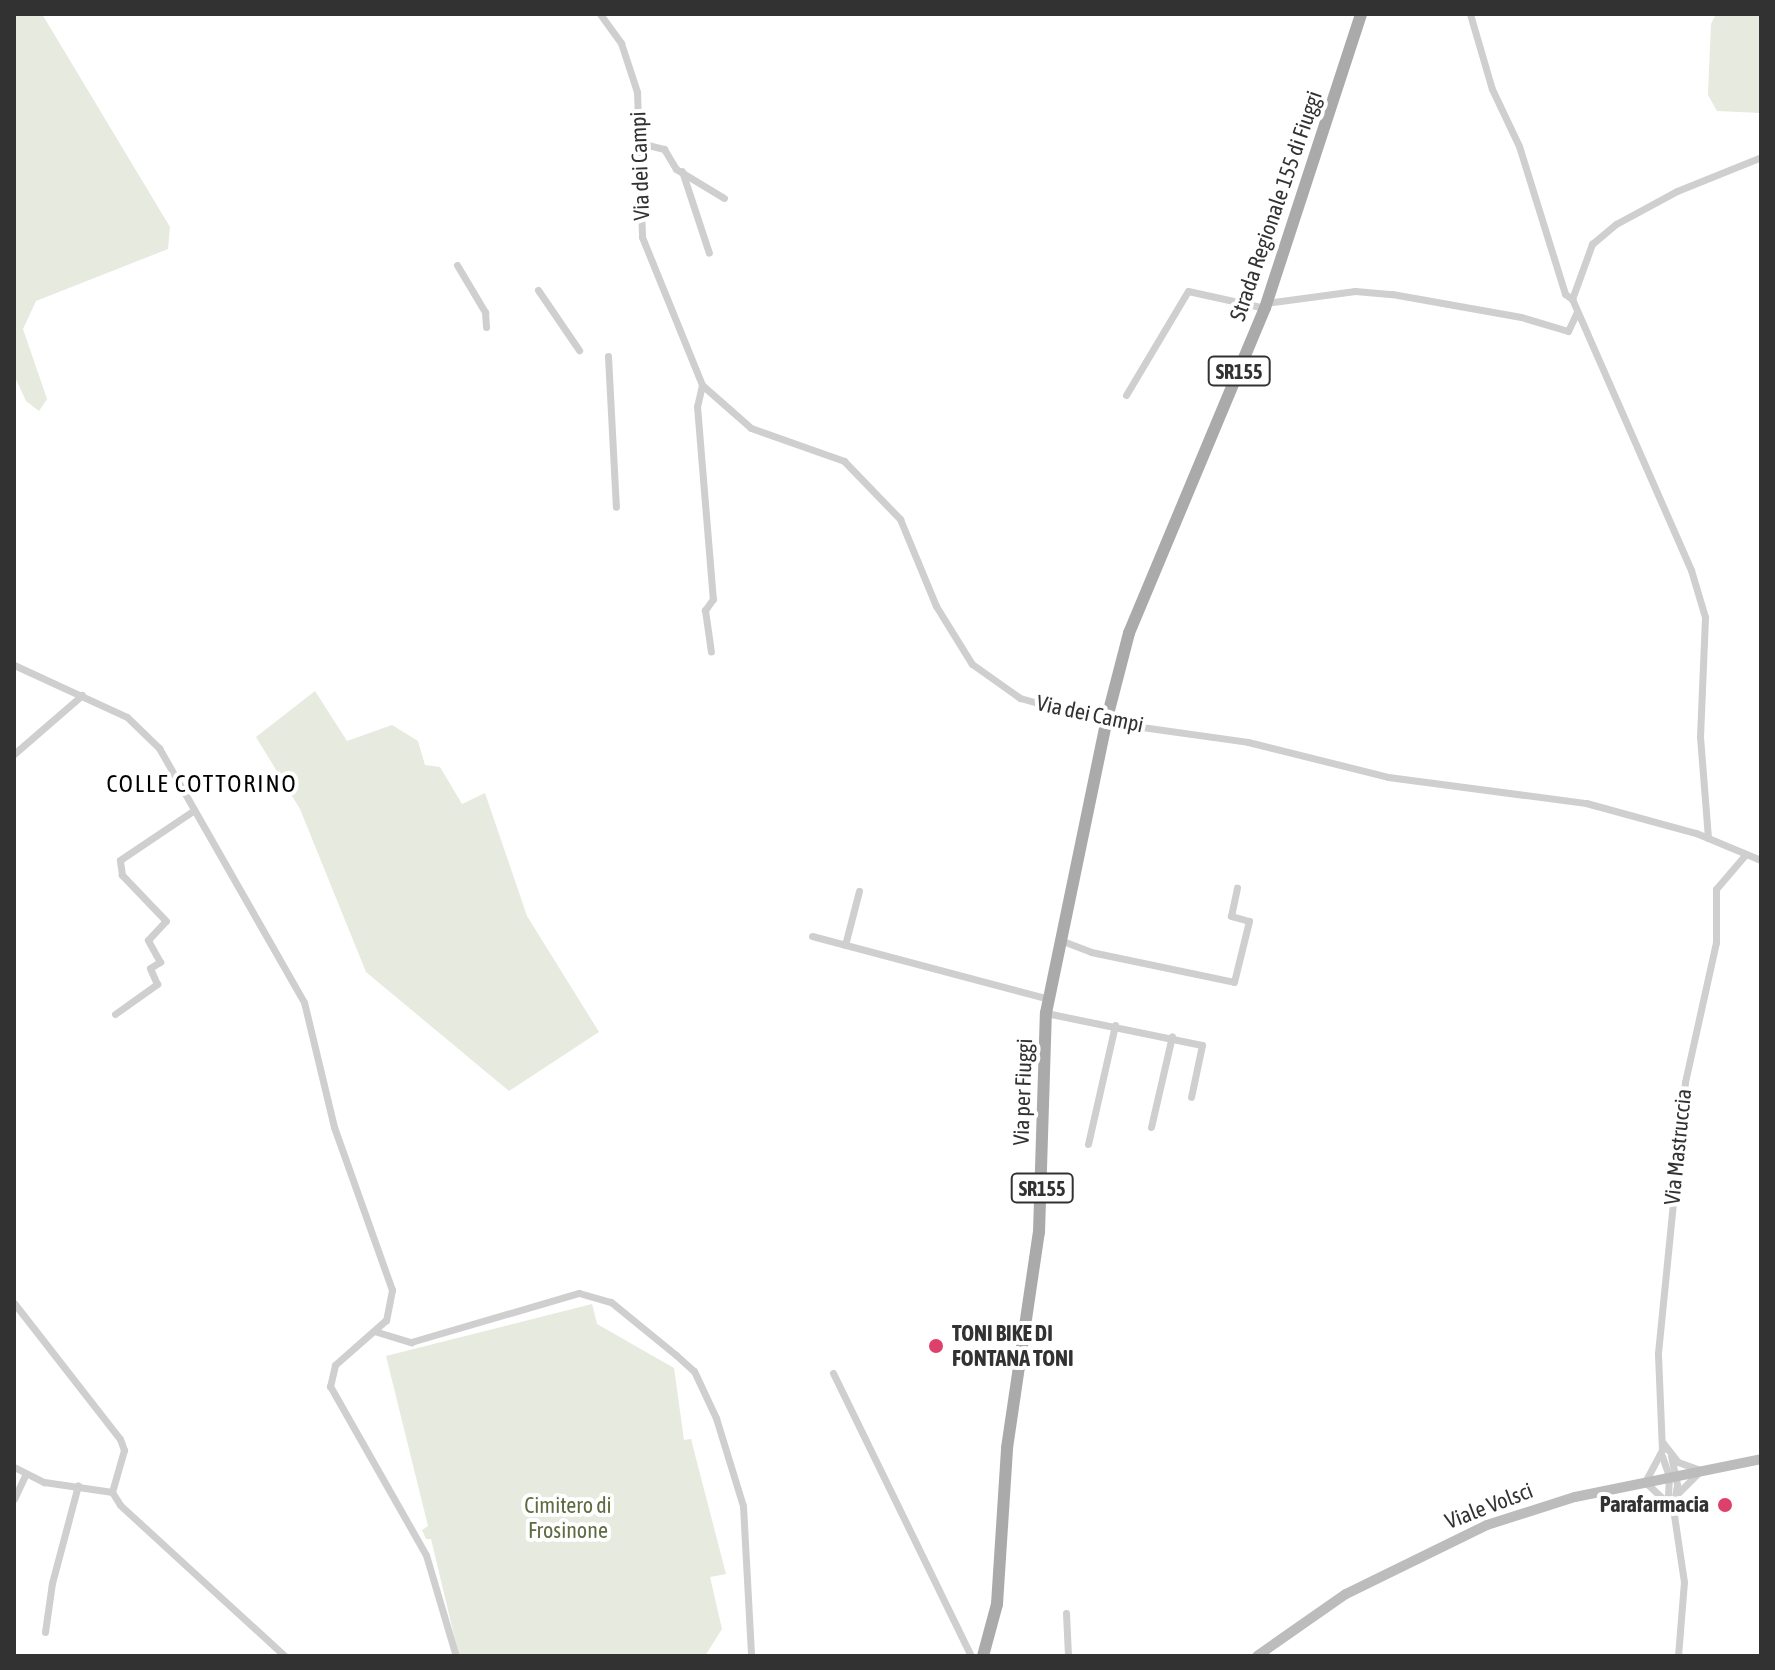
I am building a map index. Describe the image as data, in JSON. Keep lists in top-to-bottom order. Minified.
{"streets":{"main road":["Strada Regionale 155 di Fiuggi","SR155","Via per Fiuggi","Viale Volsci"],"street":["Via dei Campi","Via Mastruccia"]},"crossings":[["Via dei Campi","Strada Regionale 155 di Fiuggi"],["Via dei Campi","Via per Fiuggi"],["Via dei Campi","Via Mastruccia"],["Strada Regionale 155 di Fiuggi","Via per Fiuggi"]],"districts":["COLLE COTTORINO"],"parks":["Cimitero di Frosinone"],"places":["TONI BIKE DI FONTANA TONI","Parafarmacia"]}
